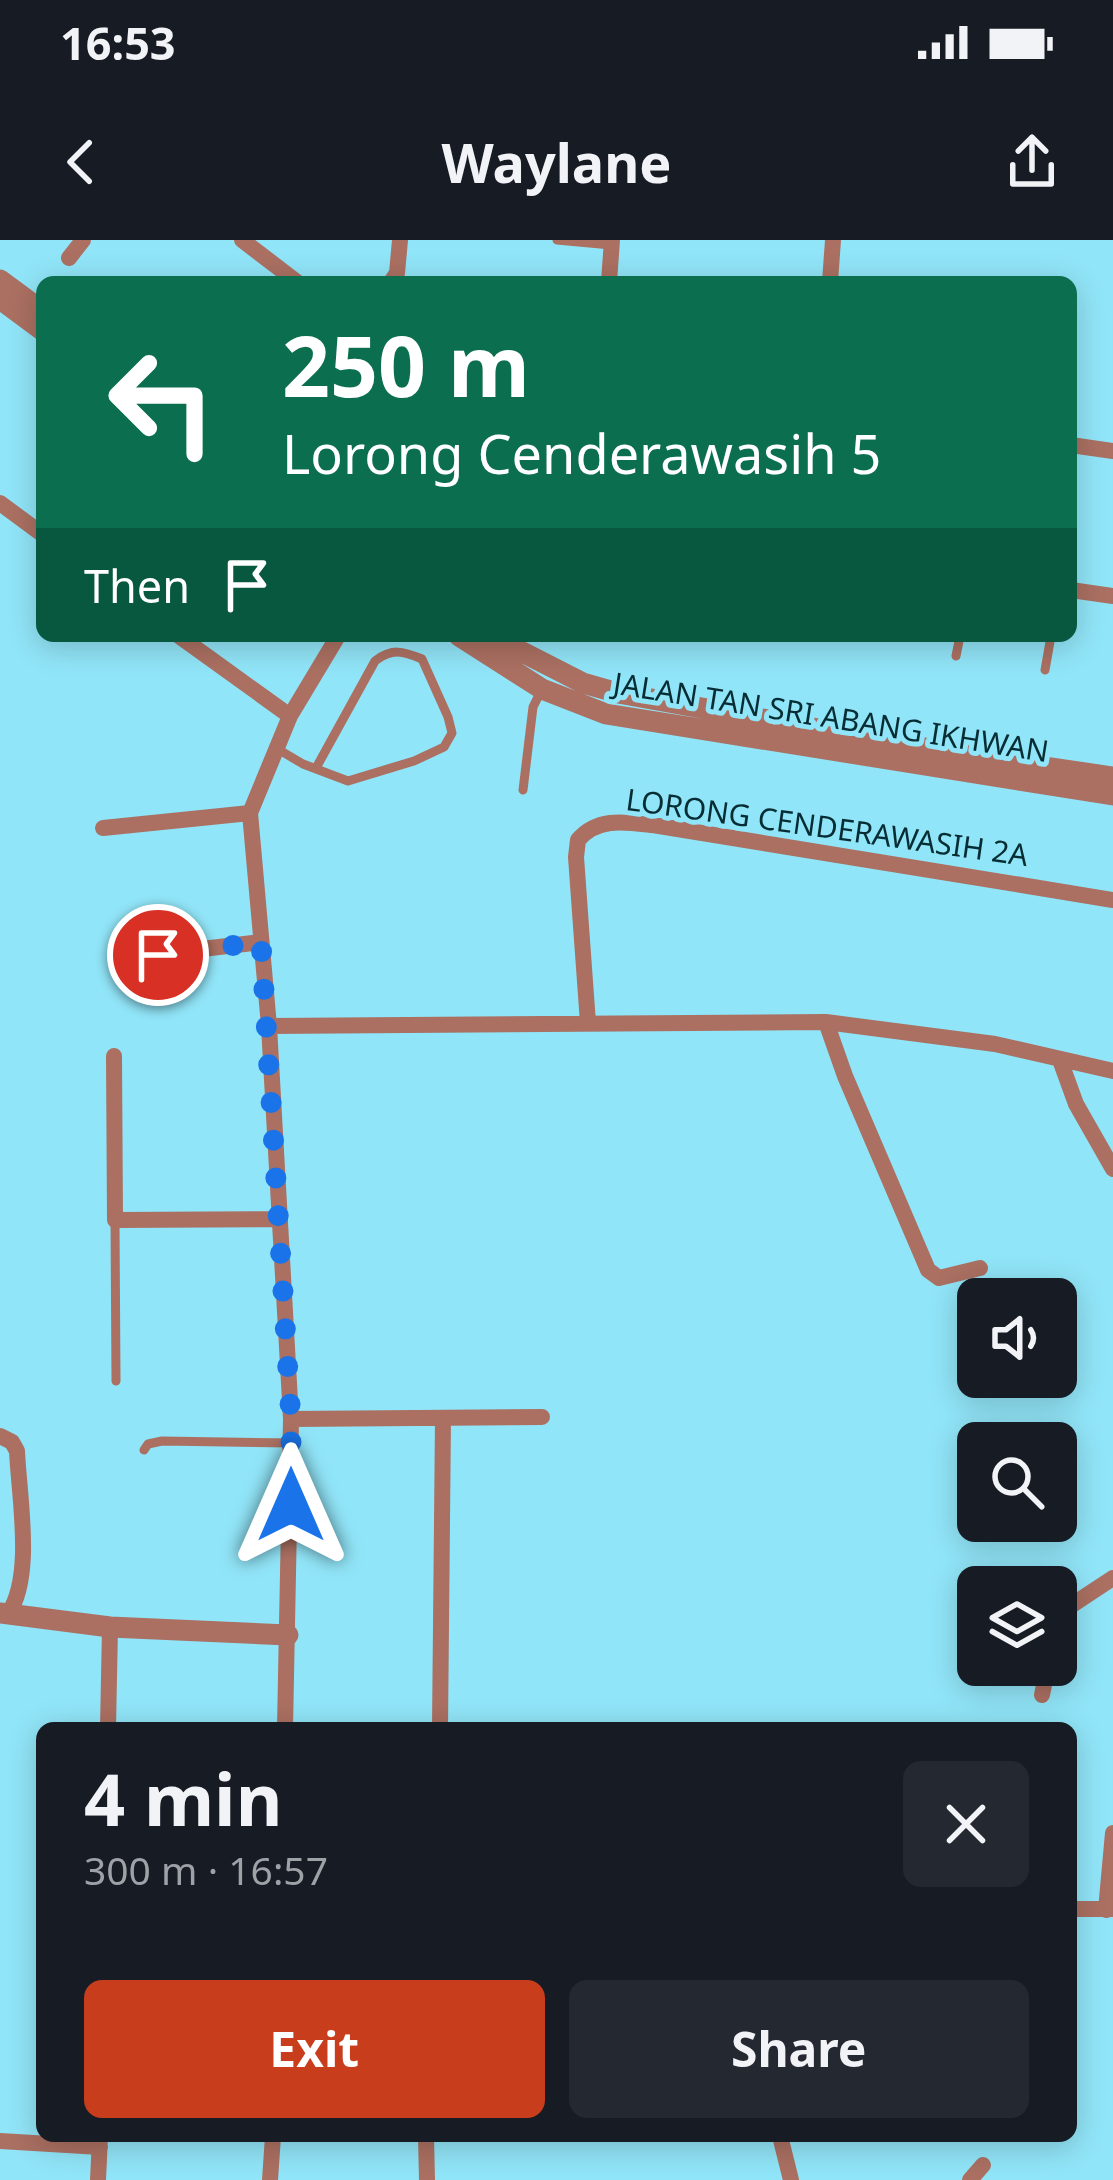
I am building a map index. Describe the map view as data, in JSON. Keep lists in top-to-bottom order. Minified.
{"streets":{"street":["JALAN TAN SRI ABANG IKHWAN","LORONG CENDERAWASIH 2A"]},"page":{"status":"16:53","header":"Waylane","turn":["250 m","Lorong Cenderawasih 5"],"then":"Then","heading":["4 min","300 m · 16:57"],"buttons":["Exit","Share"]}}
